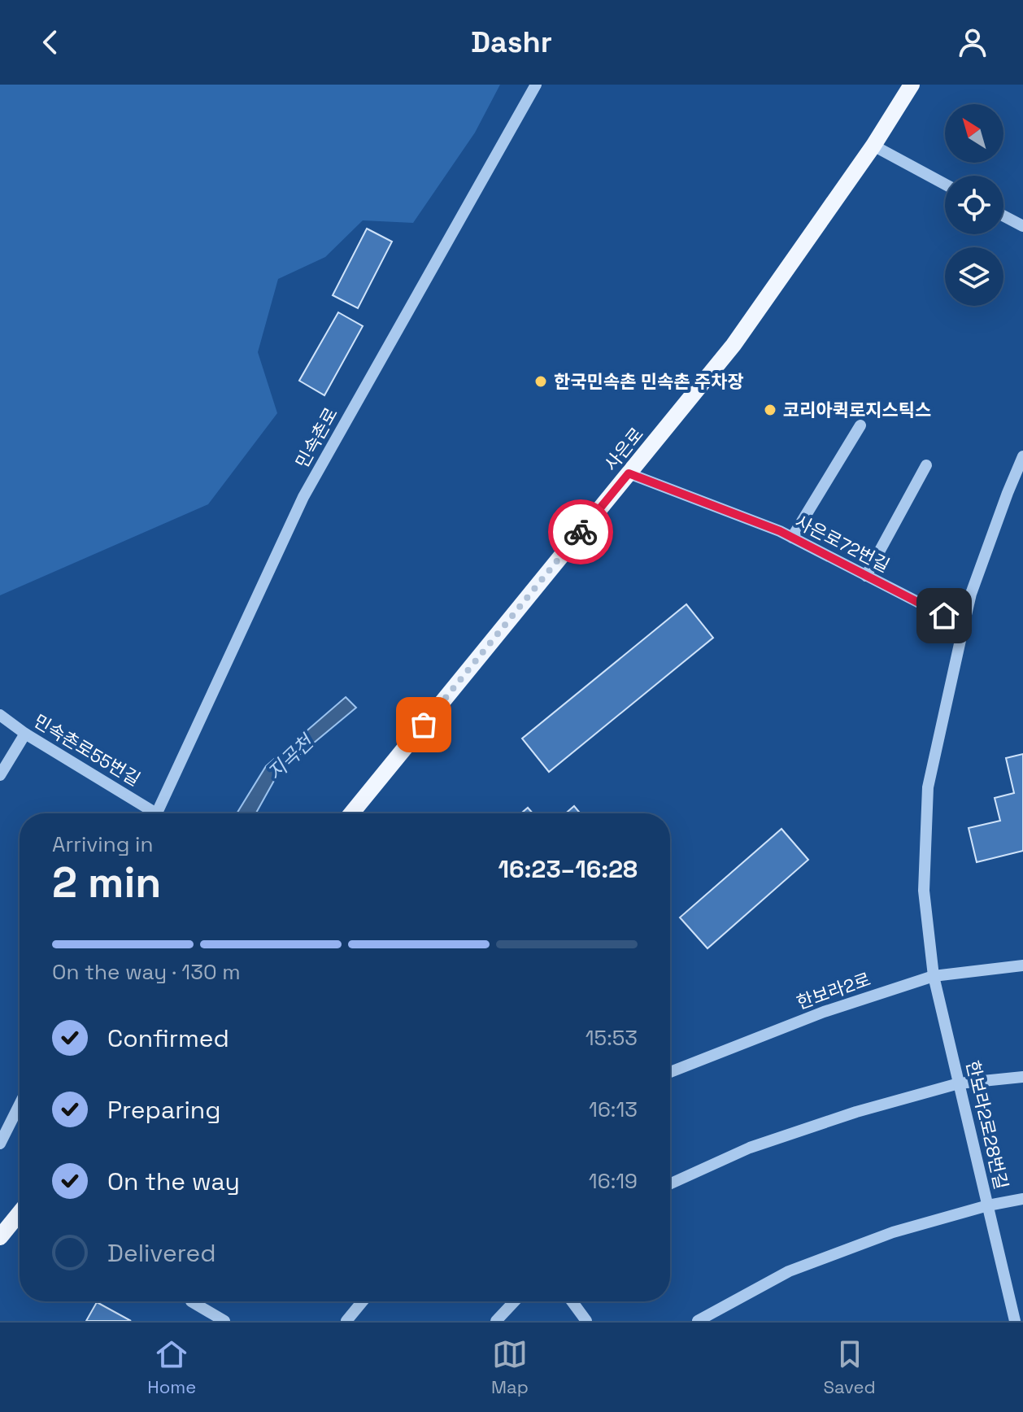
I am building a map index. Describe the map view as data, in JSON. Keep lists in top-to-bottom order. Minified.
{"streets":{"main road":["사은로"],"street":["민속촌로","사은로72번길","민속촌로55번길","한보라2로","한보라2로28번길"]},"crossings":[["사은로","사은로72번길"],["사은로72번길","한보라2로28번길"],["한보라2로","한보라2로28번길"]],"water":["지곡천"],"places":["한국민속촌 민속촌 주차장","코리아퀵로지스틱스"],"north":"top left","page":{"header":"Dashr","heading":["2 min","Arriving in","16:23–16:28"],"bar":"On the way · 130 m","list":[["Confirmed","15:53"],["Preparing","16:13"],["On the way","16:19"],"Delivered"],"tabs":["Home","Map","Saved"]}}
